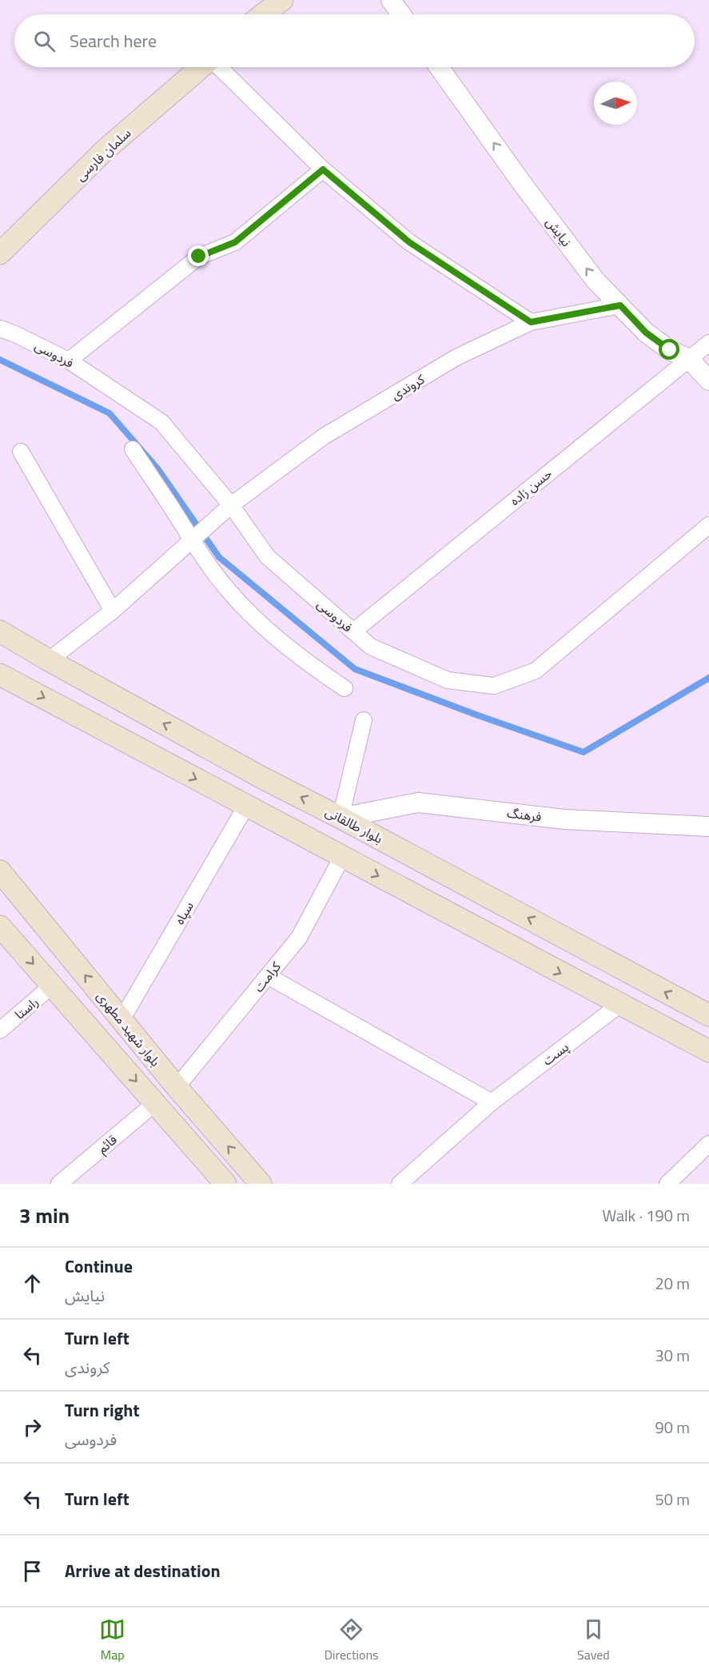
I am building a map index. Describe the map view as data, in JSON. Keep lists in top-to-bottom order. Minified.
{"streets":{"main road":["سلمان فارسی","بلوار طالقانی","بلوار شهید مطهری"],"street":["نیایش","فردوسی","کروندی","حسن زاده","فرهنگ","سپاه","کرامت","راستا","پست","قائم"]},"crossings":[["نیایش","کروندی"],["نیایش","حسن زاده"],["فردوسی","کروندی"],["فردوسی","حسن زاده"],["کروندی","بلوار طالقانی"],["فرهنگ","بلوار طالقانی"],["سپاه","بلوار شهید مطهری"],["کرامت","بلوار شهید مطهری"],["راستا","بلوار شهید مطهری"],["بلوار شهید مطهری","قائم"]],"north":"right","page":{"search":"Search here","heading":["3 min","Walk · 190 m"],"list":[["Continue","نیایش","20 m"],["Turn left","کروندی","30 m"],["Turn right","فردوسی","90 m"],["Turn left","50 m"],"Arrive at destination"],"nav":["Map","Directions","Saved"]}}
